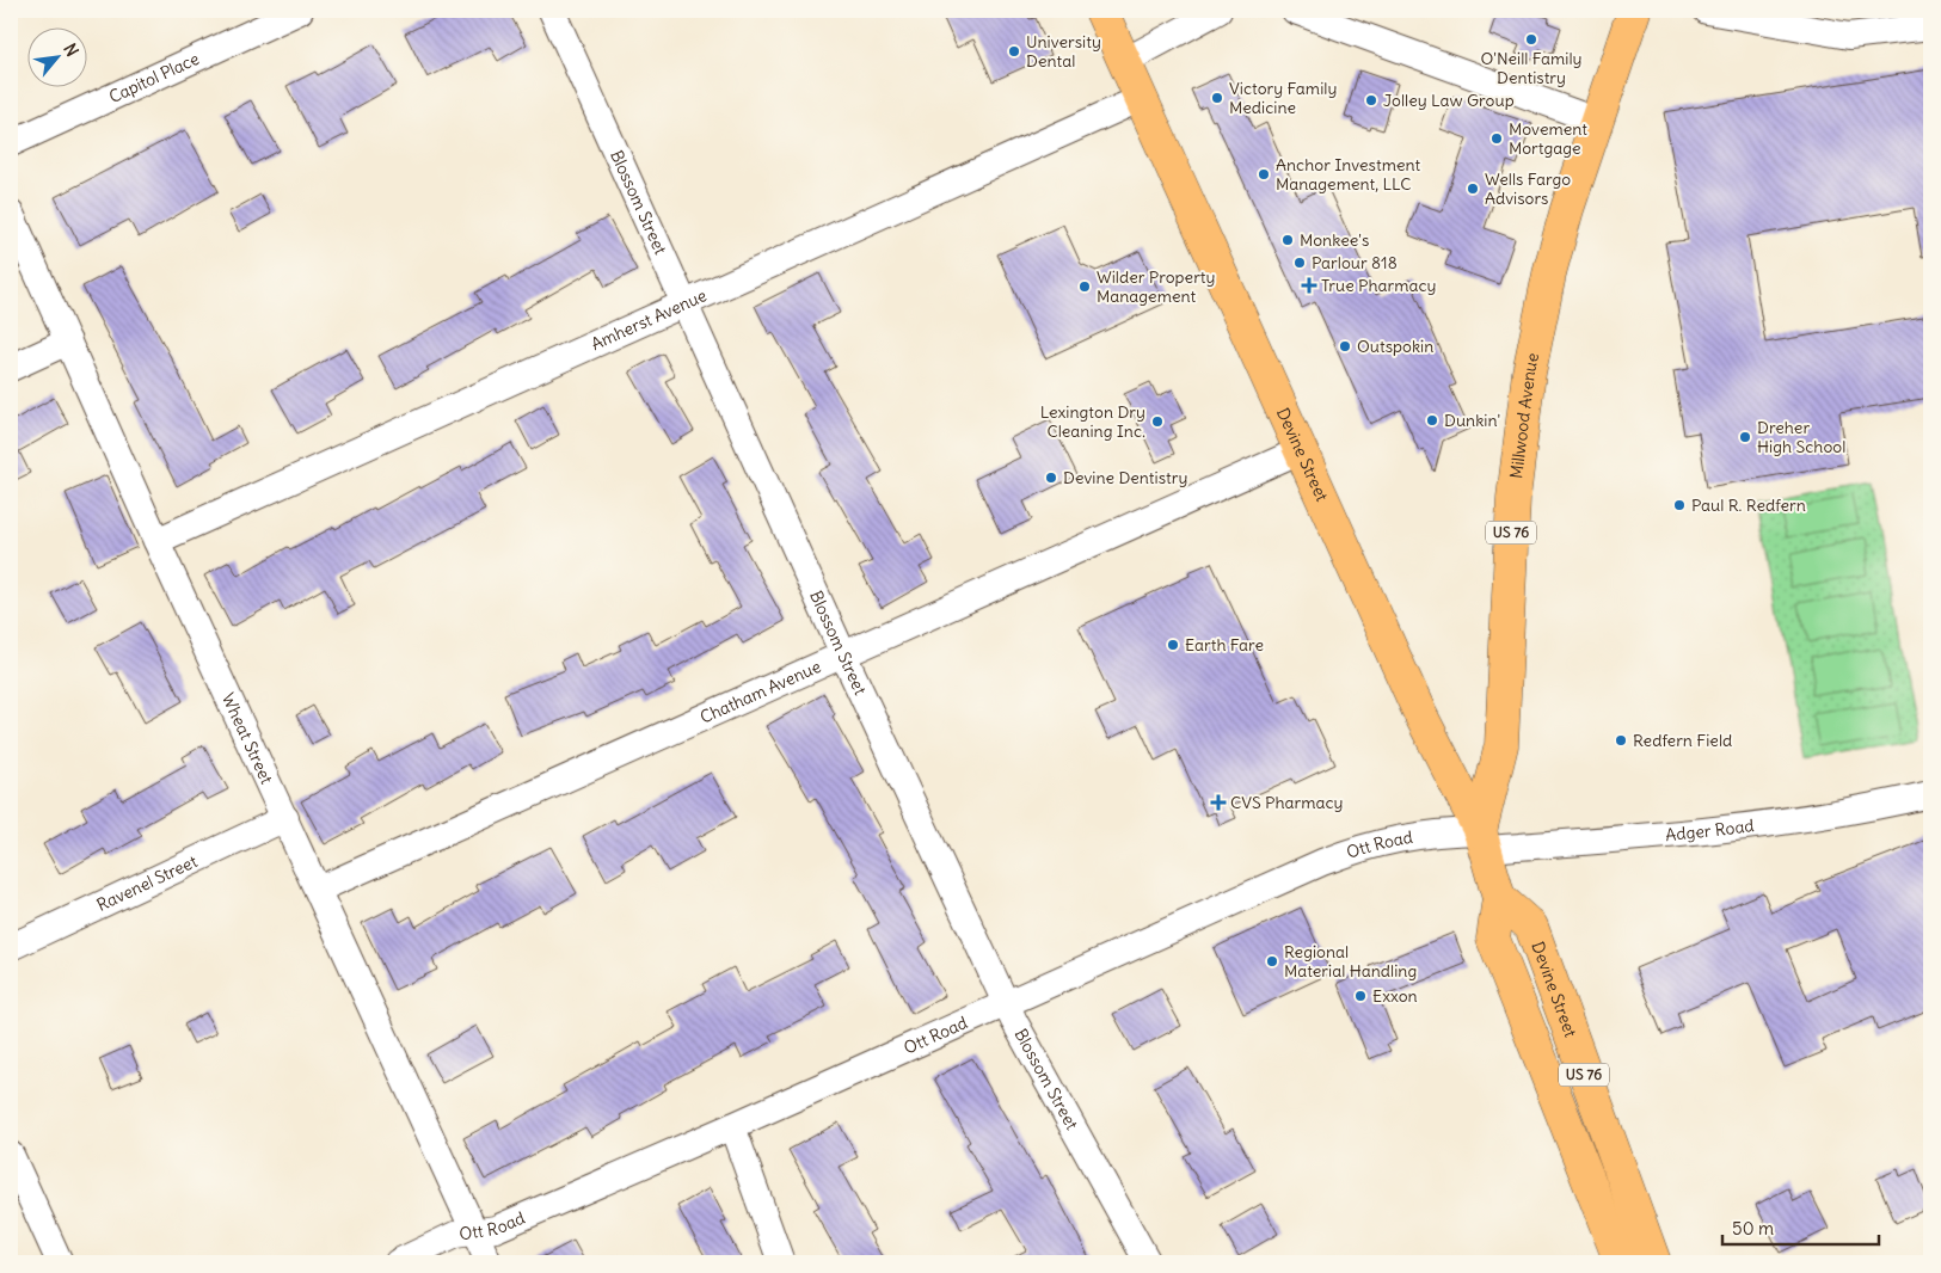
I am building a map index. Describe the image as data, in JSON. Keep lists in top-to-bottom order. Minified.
{"streets":{"main road":["Millwood Avenue","Devine Street","US 76"],"street":["Capitol Place","Blossom Street","Amherst Avenue","Chatham Avenue","Wheat Street","Adger Road","Ott Road","Ravenel Street"]},"crossings":[["Blossom Street","Amherst Avenue"],["Blossom Street","Chatham Avenue"],["Blossom Street","Ott Road"],["Amherst Avenue","Devine Street"],["Amherst Avenue","Wheat Street"],["Millwood Avenue","Devine Street"],["Millwood Avenue","Adger Road"],["Millwood Avenue","Ott Road"],["Devine Street","Chatham Avenue"],["Devine Street","Adger Road"],["Devine Street","Ott Road"],["Chatham Avenue","Wheat Street"],["Wheat Street","Ott Road"],["Wheat Street","Ravenel Street"],["Adger Road","Ott Road"]],"places":{"other":["O'Neill Family Dentistry","University Dental","Victory Family Medicine","Jolley Law Group","Movement Mortgage","Anchor Investment Management, LLC","Wells Fargo Advisors","Monkee's","Parlour 818","Wilder Property Management","Outspokin","Dunkin'","Lexington Dry Cleaning Inc.","Dreher High School","Devine Dentistry","Paul R. Redfern","Earth Fare","Redfern Field","Regional Material Handling","Exxon"],"health":["True Pharmacy","CVS Pharmacy"]},"scale_bar":"50 m","north":"top right"}
